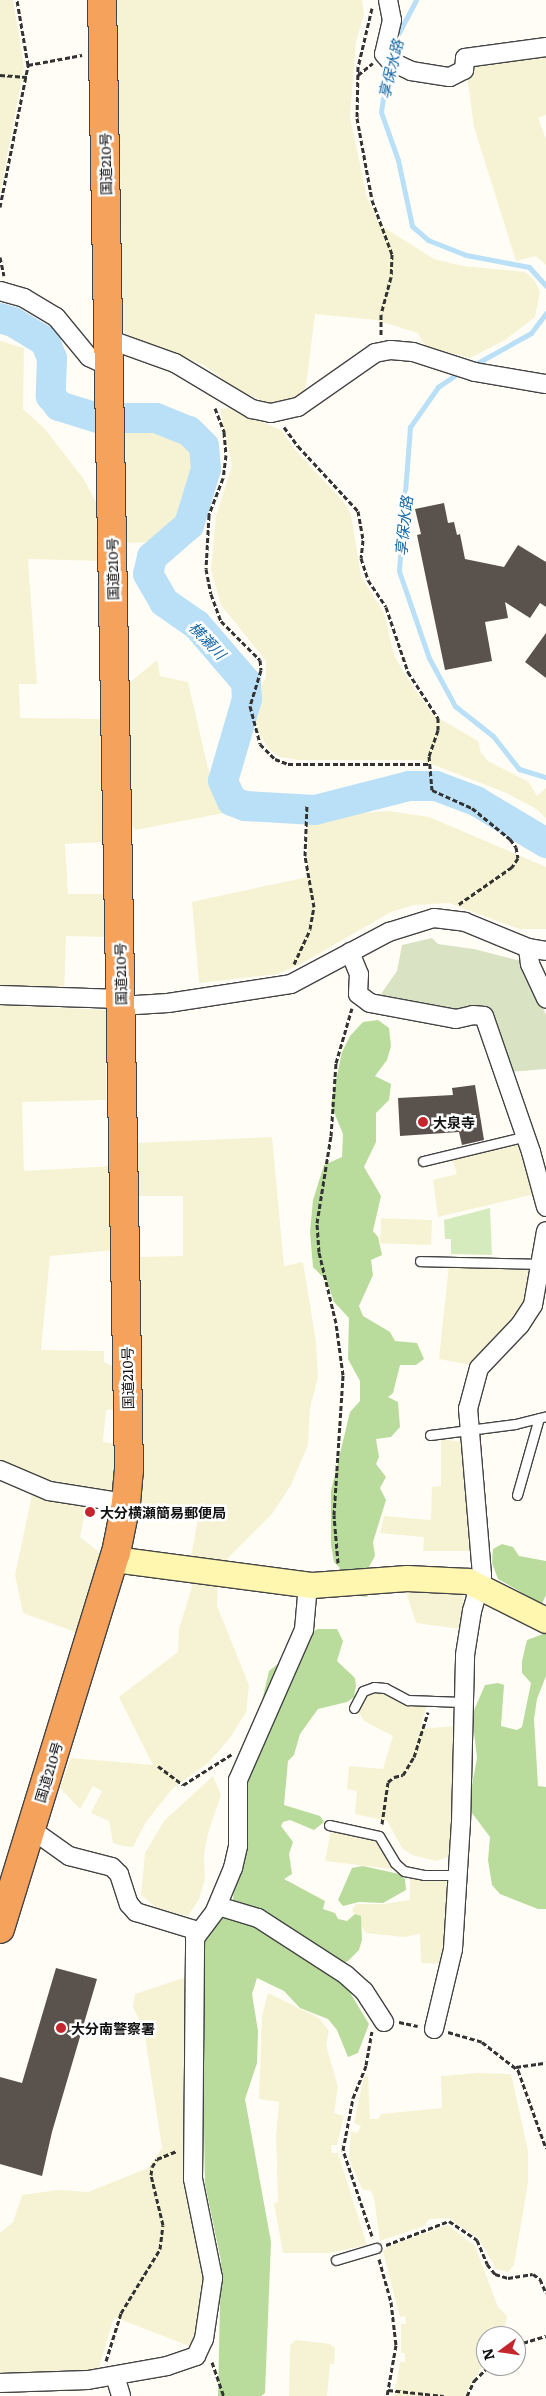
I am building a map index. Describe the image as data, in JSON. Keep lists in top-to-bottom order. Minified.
{"streets":{"highway":["国道210号"]},"water":["享保水路","横瀬川"],"places":["大泉寺","大分横瀬簡易郵便局","大分南警察署"],"north":"left"}
